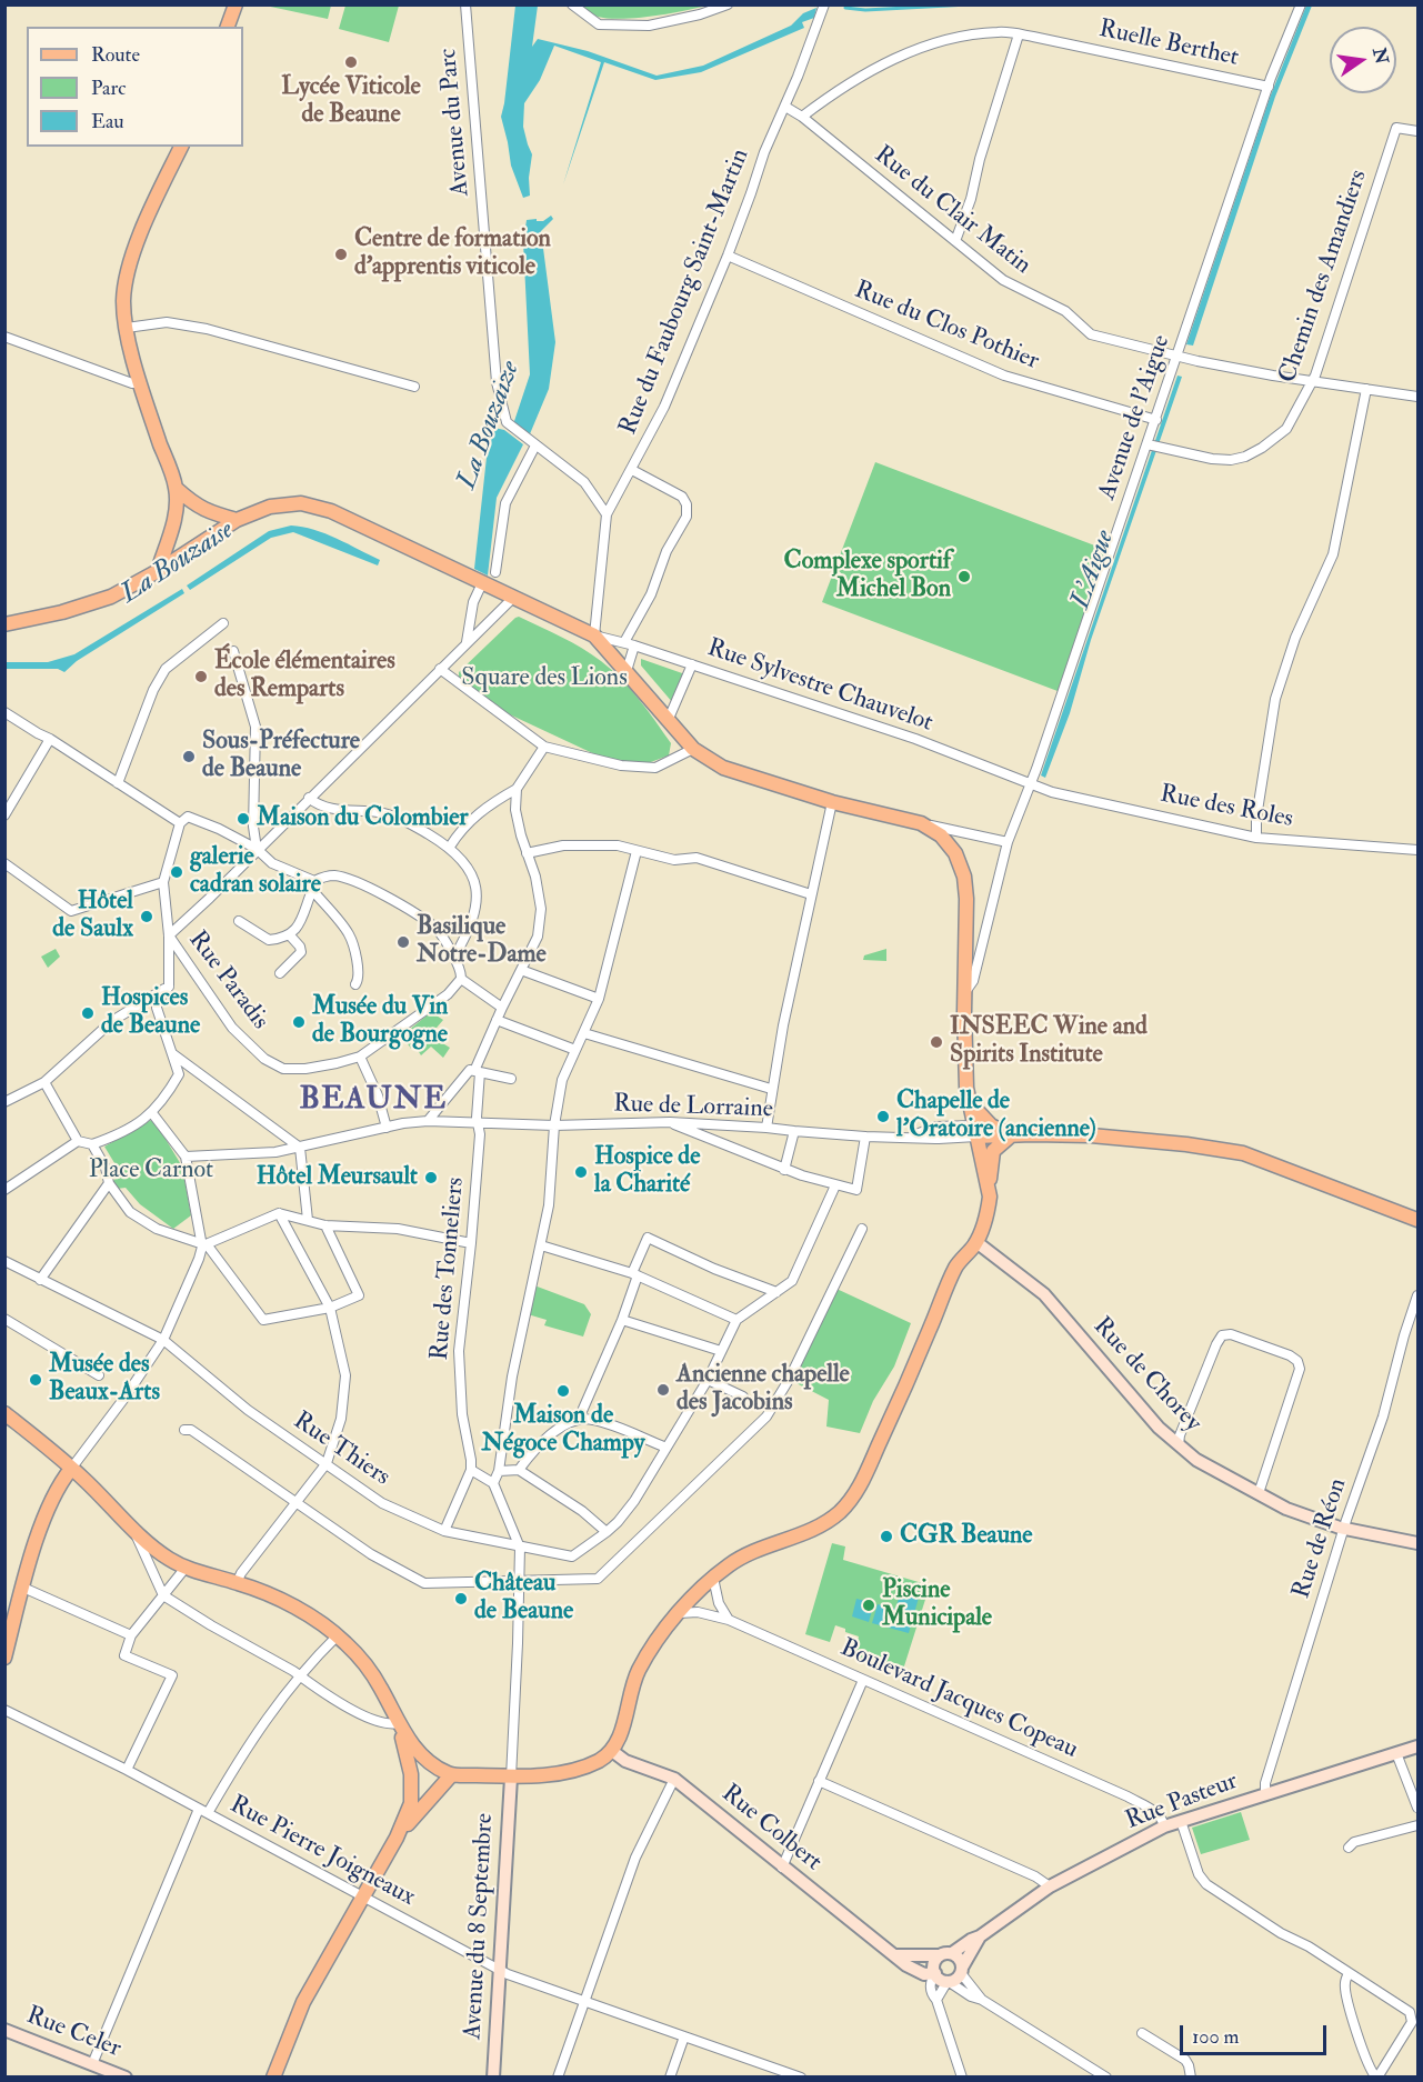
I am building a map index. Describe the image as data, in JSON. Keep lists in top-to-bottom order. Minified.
{"streets":{"street":["Ruelle Berthet","Avenue du Parc","Rue du Clair Matin","Chemin des Amandiers","Rue du Faubourg Saint-Martin","Rue du Clos Pothier","Avenue de l'Aigue","Rue Sylvestre Chauvelot","Rue des Roles","Rue Paradis","Rue de Lorraine","Rue des Tonneliers","Rue de Chorey","Rue Thiers","Rue de Réon","Boulevard Jacques Copeau","Rue Pasteur","Rue Colbert","Rue Pierre Joigneaux","Avenue du 8 Septembre","Rue Celer"]},"crossings":[["Ruelle Berthet","Rue du Clair Matin"],["Ruelle Berthet","Avenue de l'Aigue"],["Avenue du Parc","Rue du Faubourg Saint-Martin"],["Rue du Clair Matin","Chemin des Amandiers"],["Rue du Clair Matin","Rue du Faubourg Saint-Martin"],["Rue du Clair Matin","Avenue de l'Aigue"],["Chemin des Amandiers","Avenue de l'Aigue"],["Rue du Faubourg Saint-Martin","Rue du Clos Pothier"],["Rue du Faubourg Saint-Martin","Rue Sylvestre Chauvelot"],["Rue du Clos Pothier","Avenue de l'Aigue"],["Avenue de l'Aigue","Rue Sylvestre Chauvelot"],["Avenue de l'Aigue","Rue des Roles"],["Rue Sylvestre Chauvelot","Rue des Roles"],["Rue de Lorraine","Rue des Tonneliers"],["Rue de Chorey","Rue de Réon"],["Rue de Réon","Rue Pasteur"],["Boulevard Jacques Copeau","Rue Pasteur"],["Rue Pasteur","Rue Colbert"],["Rue Pierre Joigneaux","Avenue du 8 Septembre"]],"districts":["BEAUNE"],"water":["La Bouzaize","La Bouzaise","L'Aigue"],"parks":["Square des Lions","Place Carnot"],"places":["Lycée Viticole de Beaune","Centre de formation d'apprentis viticole","Complexe sportif Michel Bon","École élémentaires des Remparts","Sous-Préfecture de Beaune","Maison du Colombier","galerie cadran solaire","Hôtel de Saulx","Basilique Notre-Dame","Hospices de Beaune","Musée du Vin de Bourgogne","INSEEC Wine and Spirits Institute","Chapelle de l'Oratoire (ancienne)","Hospice de la Charité","Hôtel Meursault","Musée des Beaux-Arts","Ancienne chapelle des Jacobins","Maison de Négoce Champy","CGR Beaune","Château de Beaune","Piscine Municipale"],"legend":["Route","Parc","Eau"],"scale_bar":"100 m","north":"right"}
